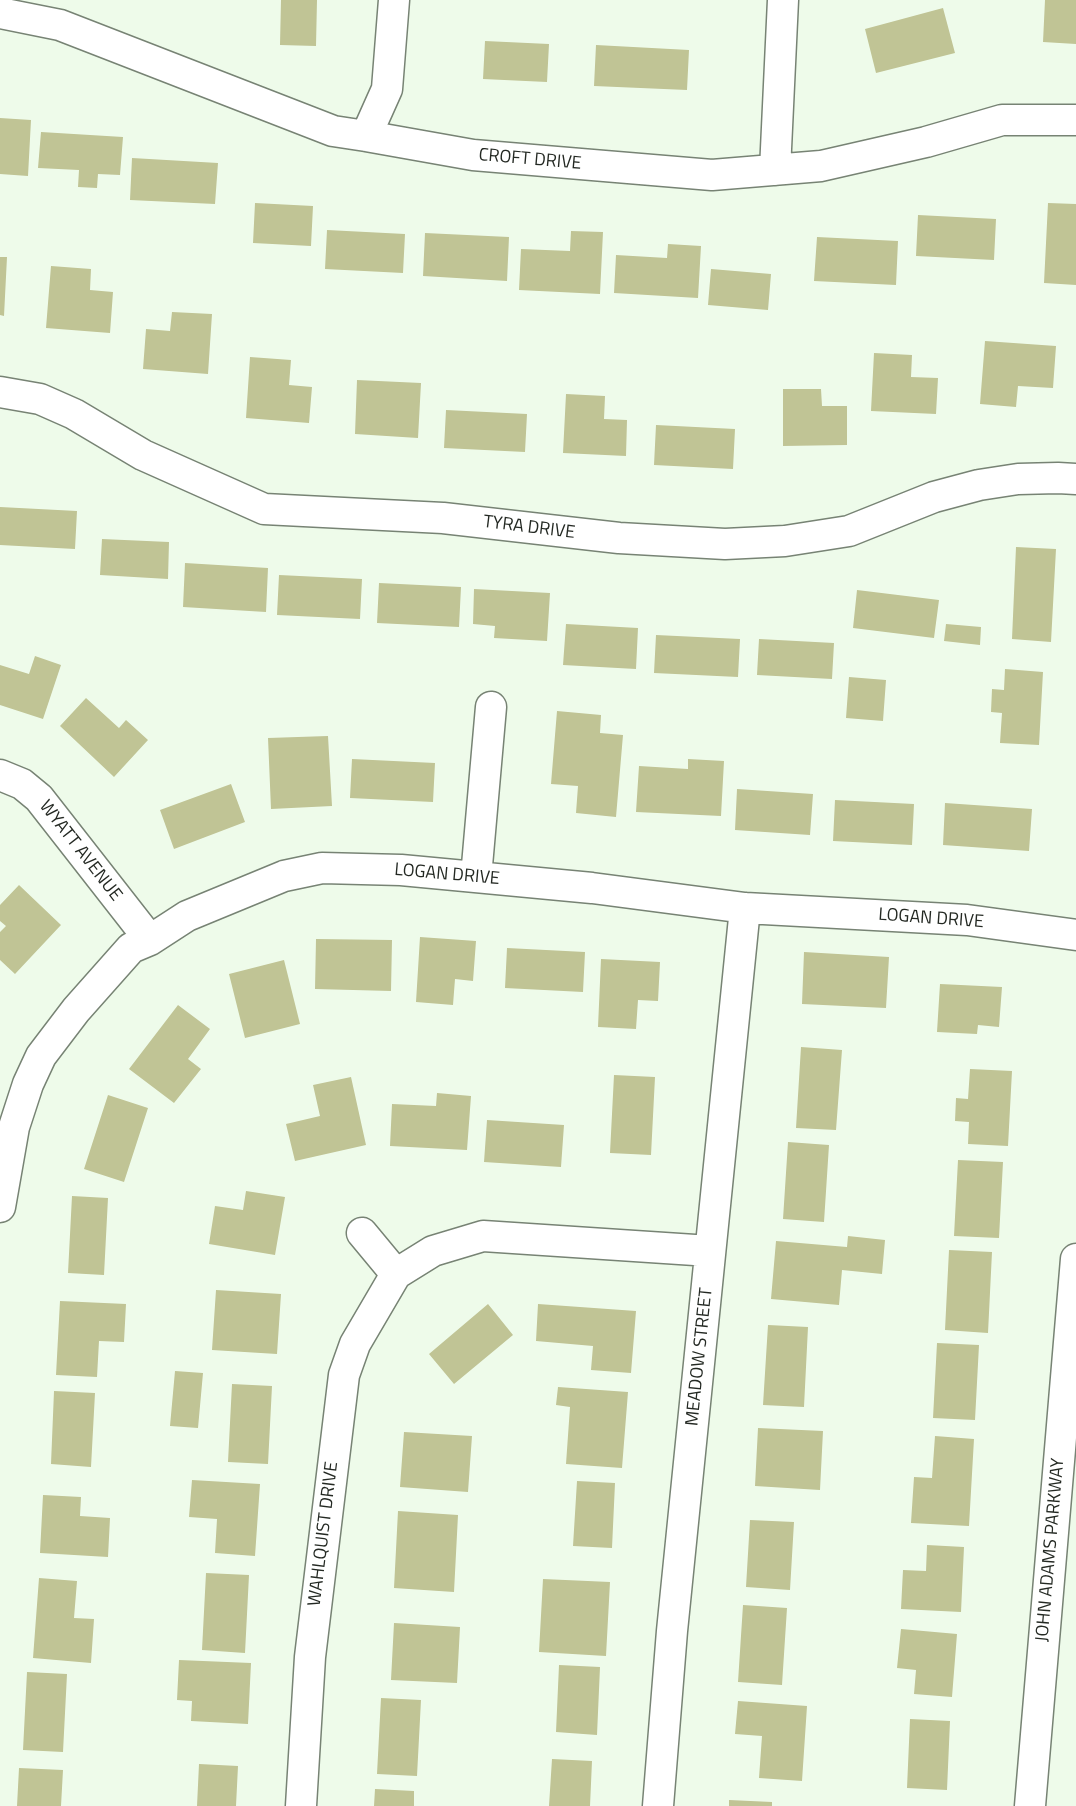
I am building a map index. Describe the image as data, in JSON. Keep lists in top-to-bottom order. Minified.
{"streets":{"street":["CROFT DRIVE","TYRA DRIVE","WYATT AVENUE","LOGAN DRIVE","MEADOW STREET","WAHLQUIST DRIVE","JOHN ADAMS PARKWAY"]},"crossings":[["WYATT AVENUE","LOGAN DRIVE"],["LOGAN DRIVE","MEADOW STREET"],["MEADOW STREET","WAHLQUIST DRIVE"]]}
